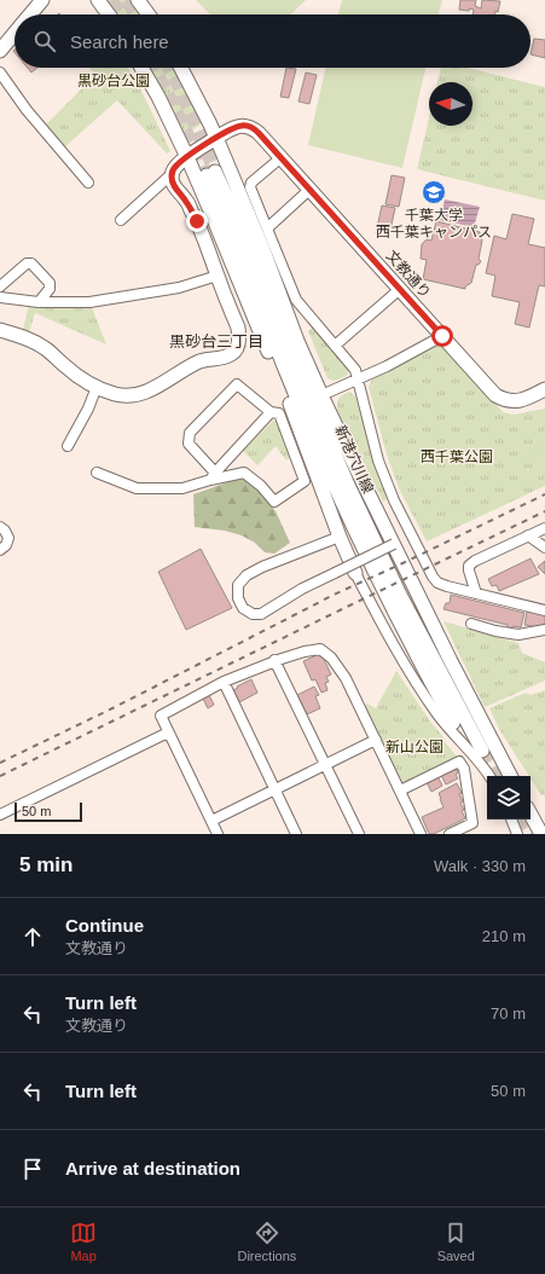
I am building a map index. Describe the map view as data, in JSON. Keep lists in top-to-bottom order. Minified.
{"streets":{"street":["文教通り","新港穴川線"]},"districts":["黒砂台三丁目"],"parks":["黒砂台公園","西千葉公園","新山公園"],"places":{"school or university":["千葉大学 西千葉キャンパス"]},"scale_bar":"50 m","north":"left","page":{"search":"Search here","scale":"50 m","heading":["5 min","Walk · 330 m"],"list":[["Continue","文教通り","210 m"],["Turn left","文教通り","70 m"],["Turn left","50 m"],"Arrive at destination"],"nav":["Map","Directions","Saved"]}}
